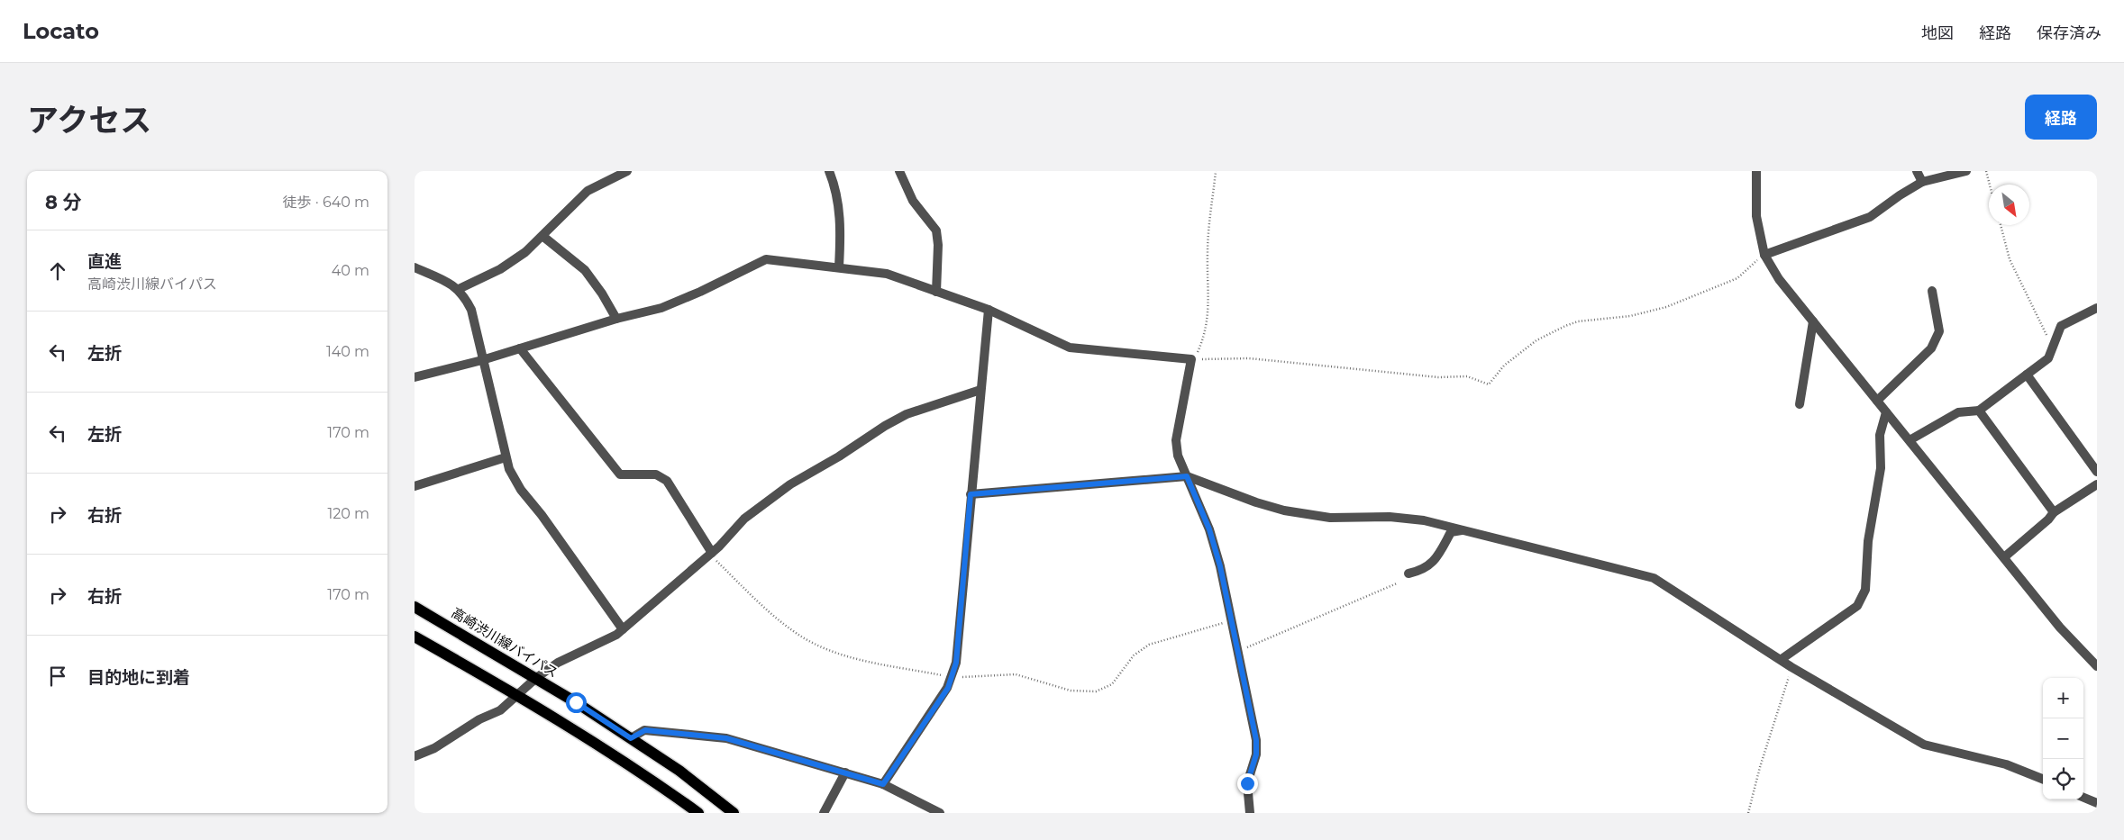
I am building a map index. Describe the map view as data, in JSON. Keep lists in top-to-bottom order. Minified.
{"streets":{"main road":["高崎渋川線バイパス"]},"north":"bottom right","page":{"header":"Locato","nav":["地図","経路","保存済み"],"title":"アクセス","buttons":"経路","heading":["8 分","徒歩 · 640 m"],"list":[["直進","高崎渋川線バイパス","40 m"],["左折","140 m"],["左折","170 m"],["右折","120 m"],["右折","170 m"],"目的地に到着"],"map_buttons":["+","−"]}}
